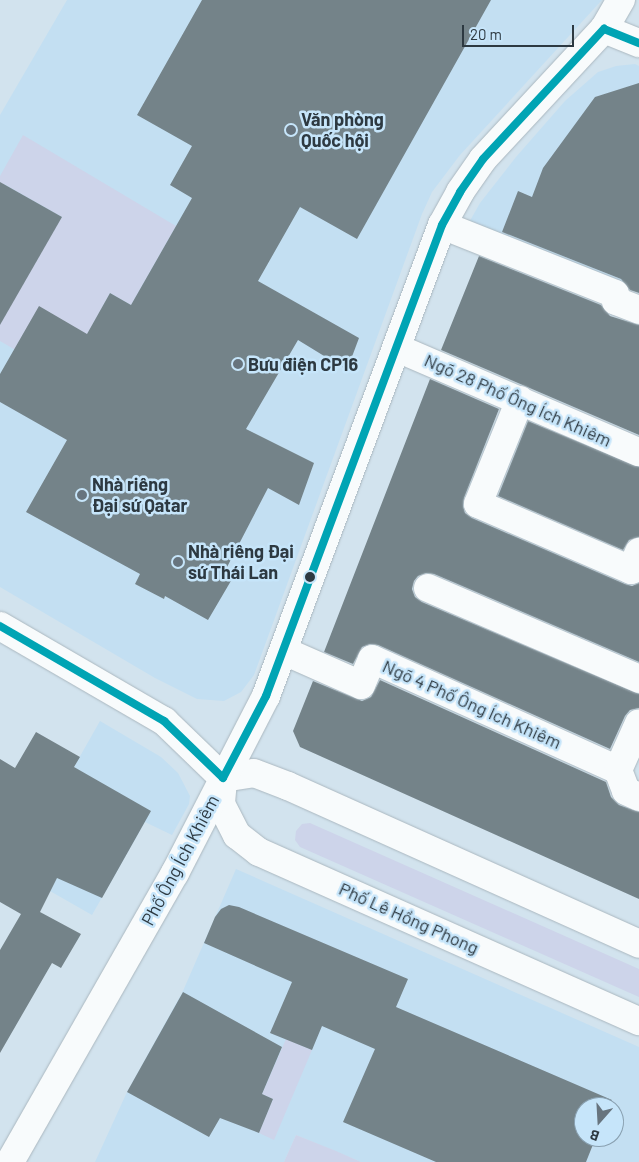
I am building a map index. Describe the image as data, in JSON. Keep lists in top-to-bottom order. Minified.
{"streets":{"street":["Ngõ 28 Phố Ông Ích Khiêm","Ngõ 4 Phố Ông Ích Khiêm","Phố Ông Ích Khiêm","Phố Lê Hồng Phong"]},"crossings":[["Ngõ 28 Phố Ông Ích Khiêm","Phố Ông Ích Khiêm"],["Ngõ 4 Phố Ông Ích Khiêm","Phố Ông Ích Khiêm"],["Phố Ông Ích Khiêm","Phố Lê Hồng Phong"]],"places":["Văn phòng Quốc hội","Bưu điện CP16","Nhà riêng Đại sứ Qatar","Nhà riêng Đại sứ Thái Lan"],"scale_bar":"20 m","north":"bottom"}
